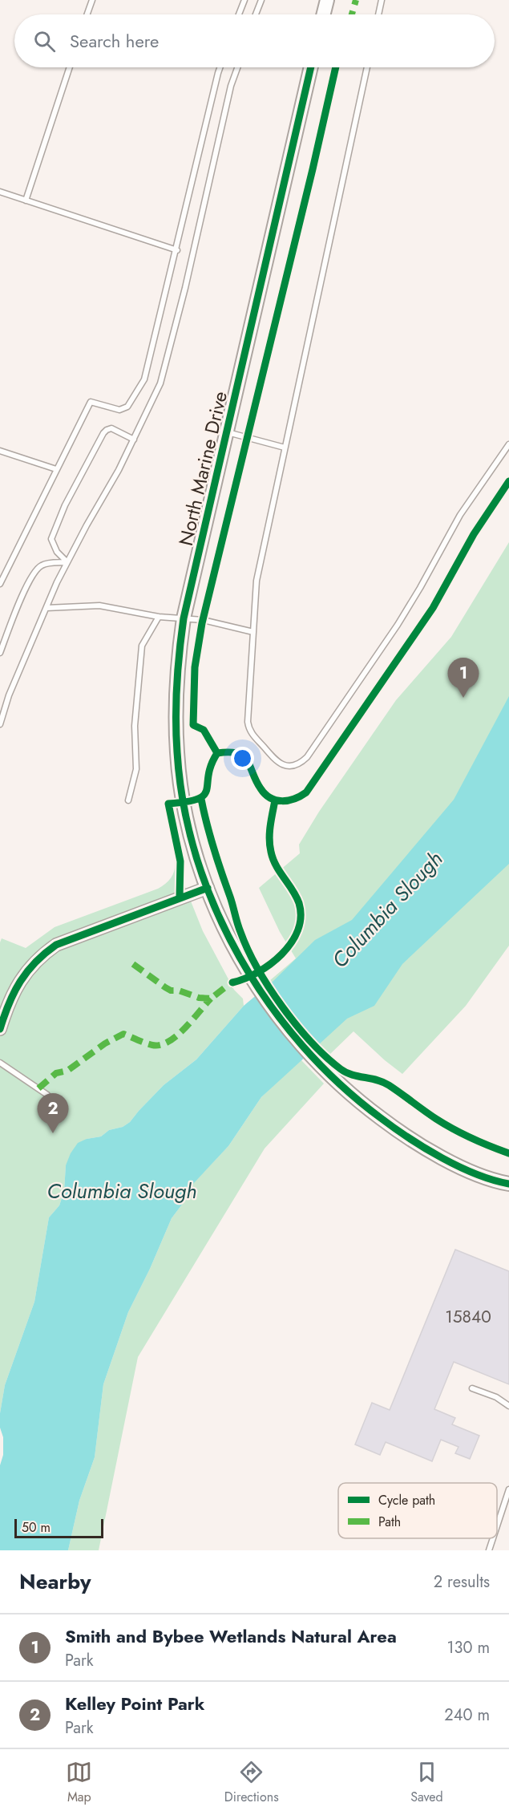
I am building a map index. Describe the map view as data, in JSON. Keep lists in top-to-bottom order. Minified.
{"streets":{"main road":["North Marine Drive"]},"water":["Columbia Slough"],"house_numbers":["15840"],"legend":["Cycle path","Path"],"scale_bar":"50 m","page":{"search":"Search here","pins":["1","2"],"scale":"50 m","heading":["Nearby","2 results"],"list":[{"mark":"1","name":"Smith and Bybee Wetlands Natural Area","note":"Park","value":"130 m"},{"mark":"2","name":"Kelley Point Park","note":"Park","value":"240 m"}],"nav":["Map","Directions","Saved"]}}
